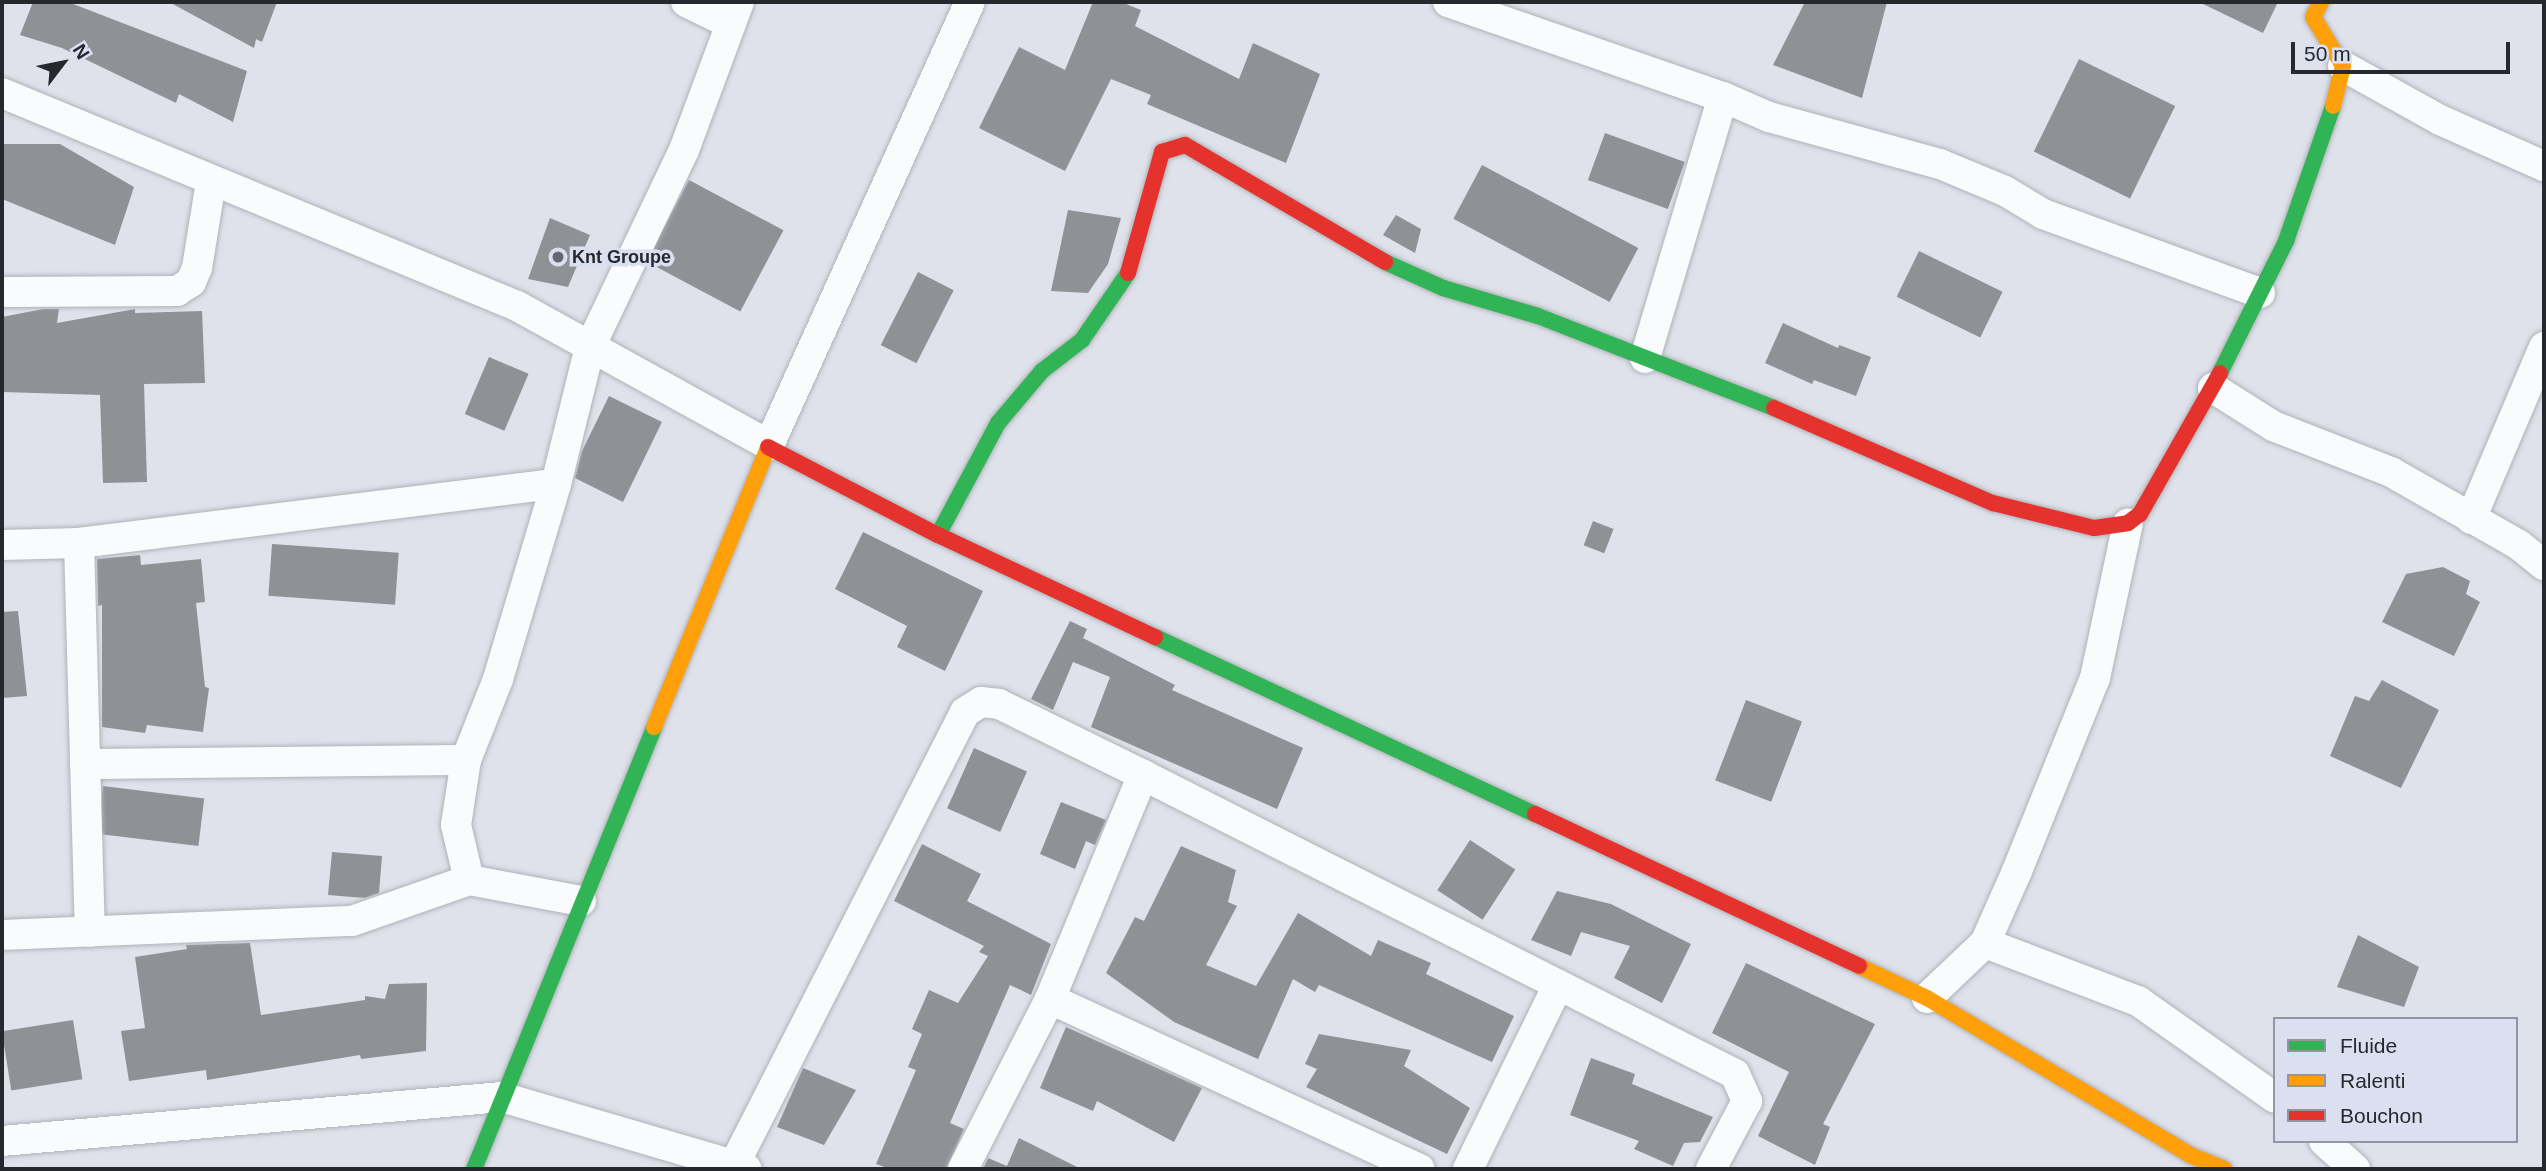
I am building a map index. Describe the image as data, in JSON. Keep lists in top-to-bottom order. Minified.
{"places":["Knt Groupe"],"legend":["Fluide","Ralenti","Bouchon"],"scale_bar":"50 m","north":"top right"}
